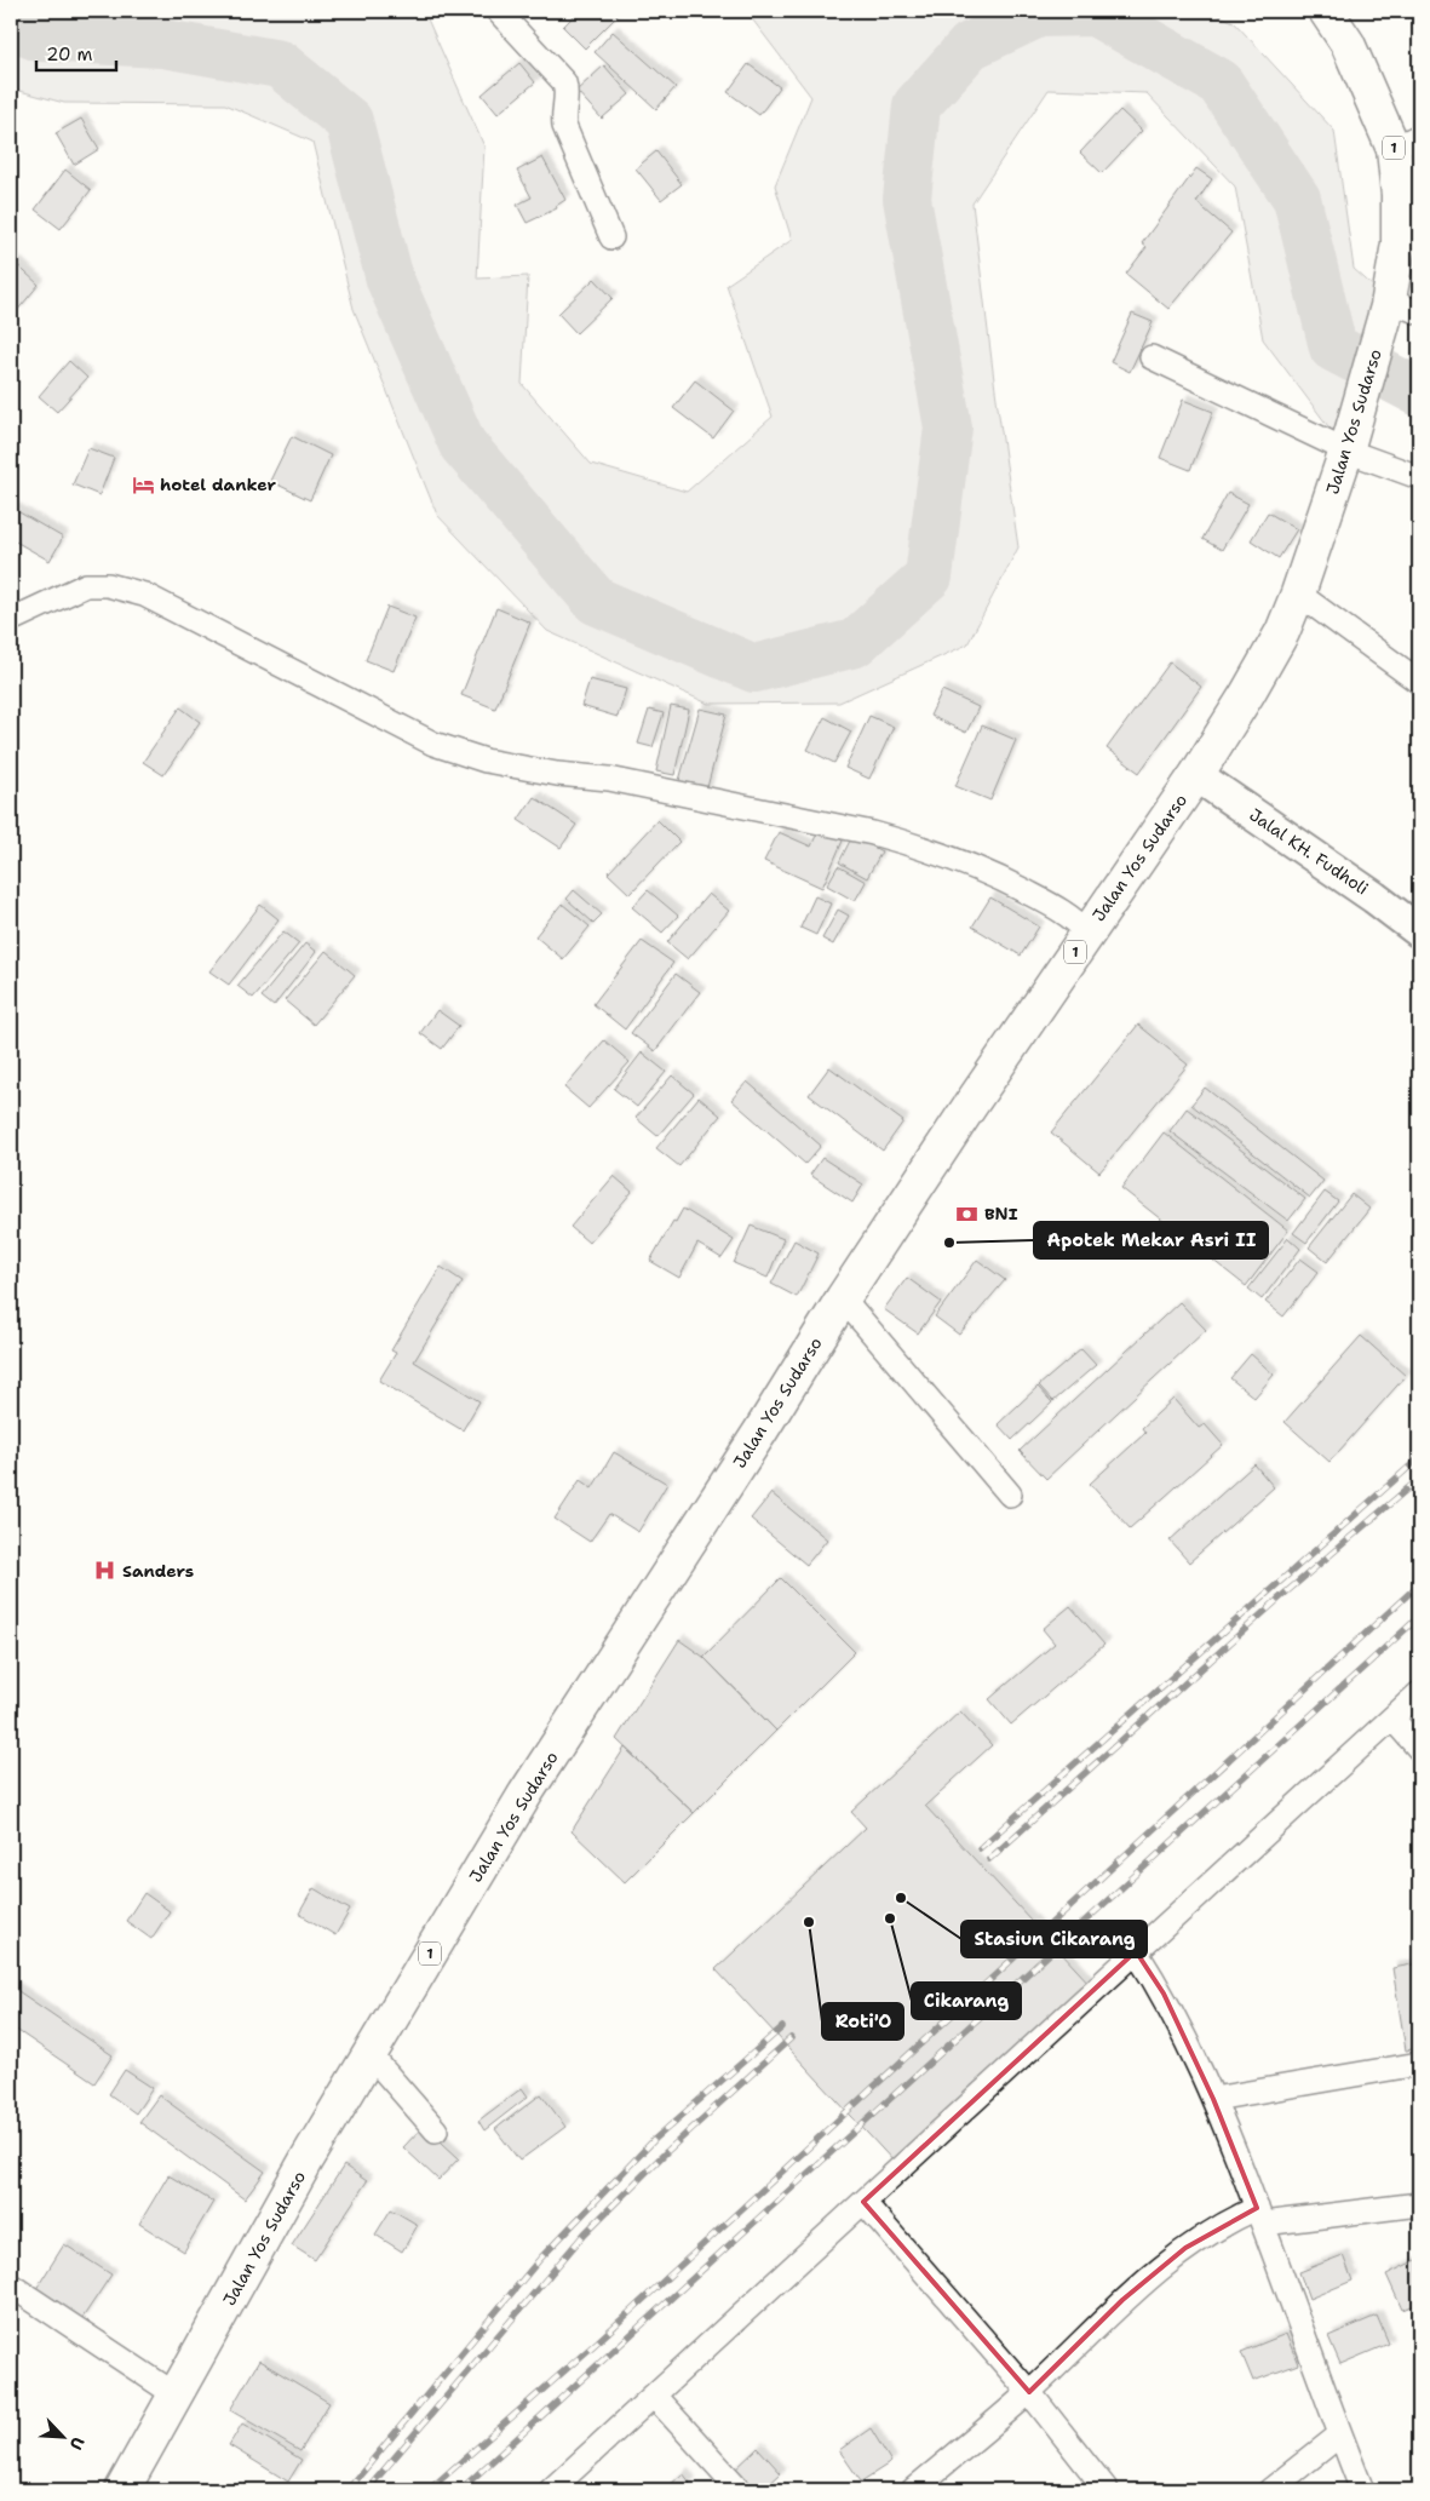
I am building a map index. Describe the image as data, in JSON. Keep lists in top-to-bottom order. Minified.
{"streets":{"highway":["1","Jalan Yos Sudarso"],"main road":["Jalal KH. Fudholi"]},"crossings":[["1","Jalan Yos Sudarso"],["Jalan Yos Sudarso","Jalal KH. Fudholi"]],"places":{"hotel":["hotel danker"],"bank":["BNI"],"other":["Apotek Mekar Asri II","Stasiun Cikarang","Cikarang","Roti'O"],"hospital":["Sanders"]},"scale_bar":"20 m","north":"bottom right"}
